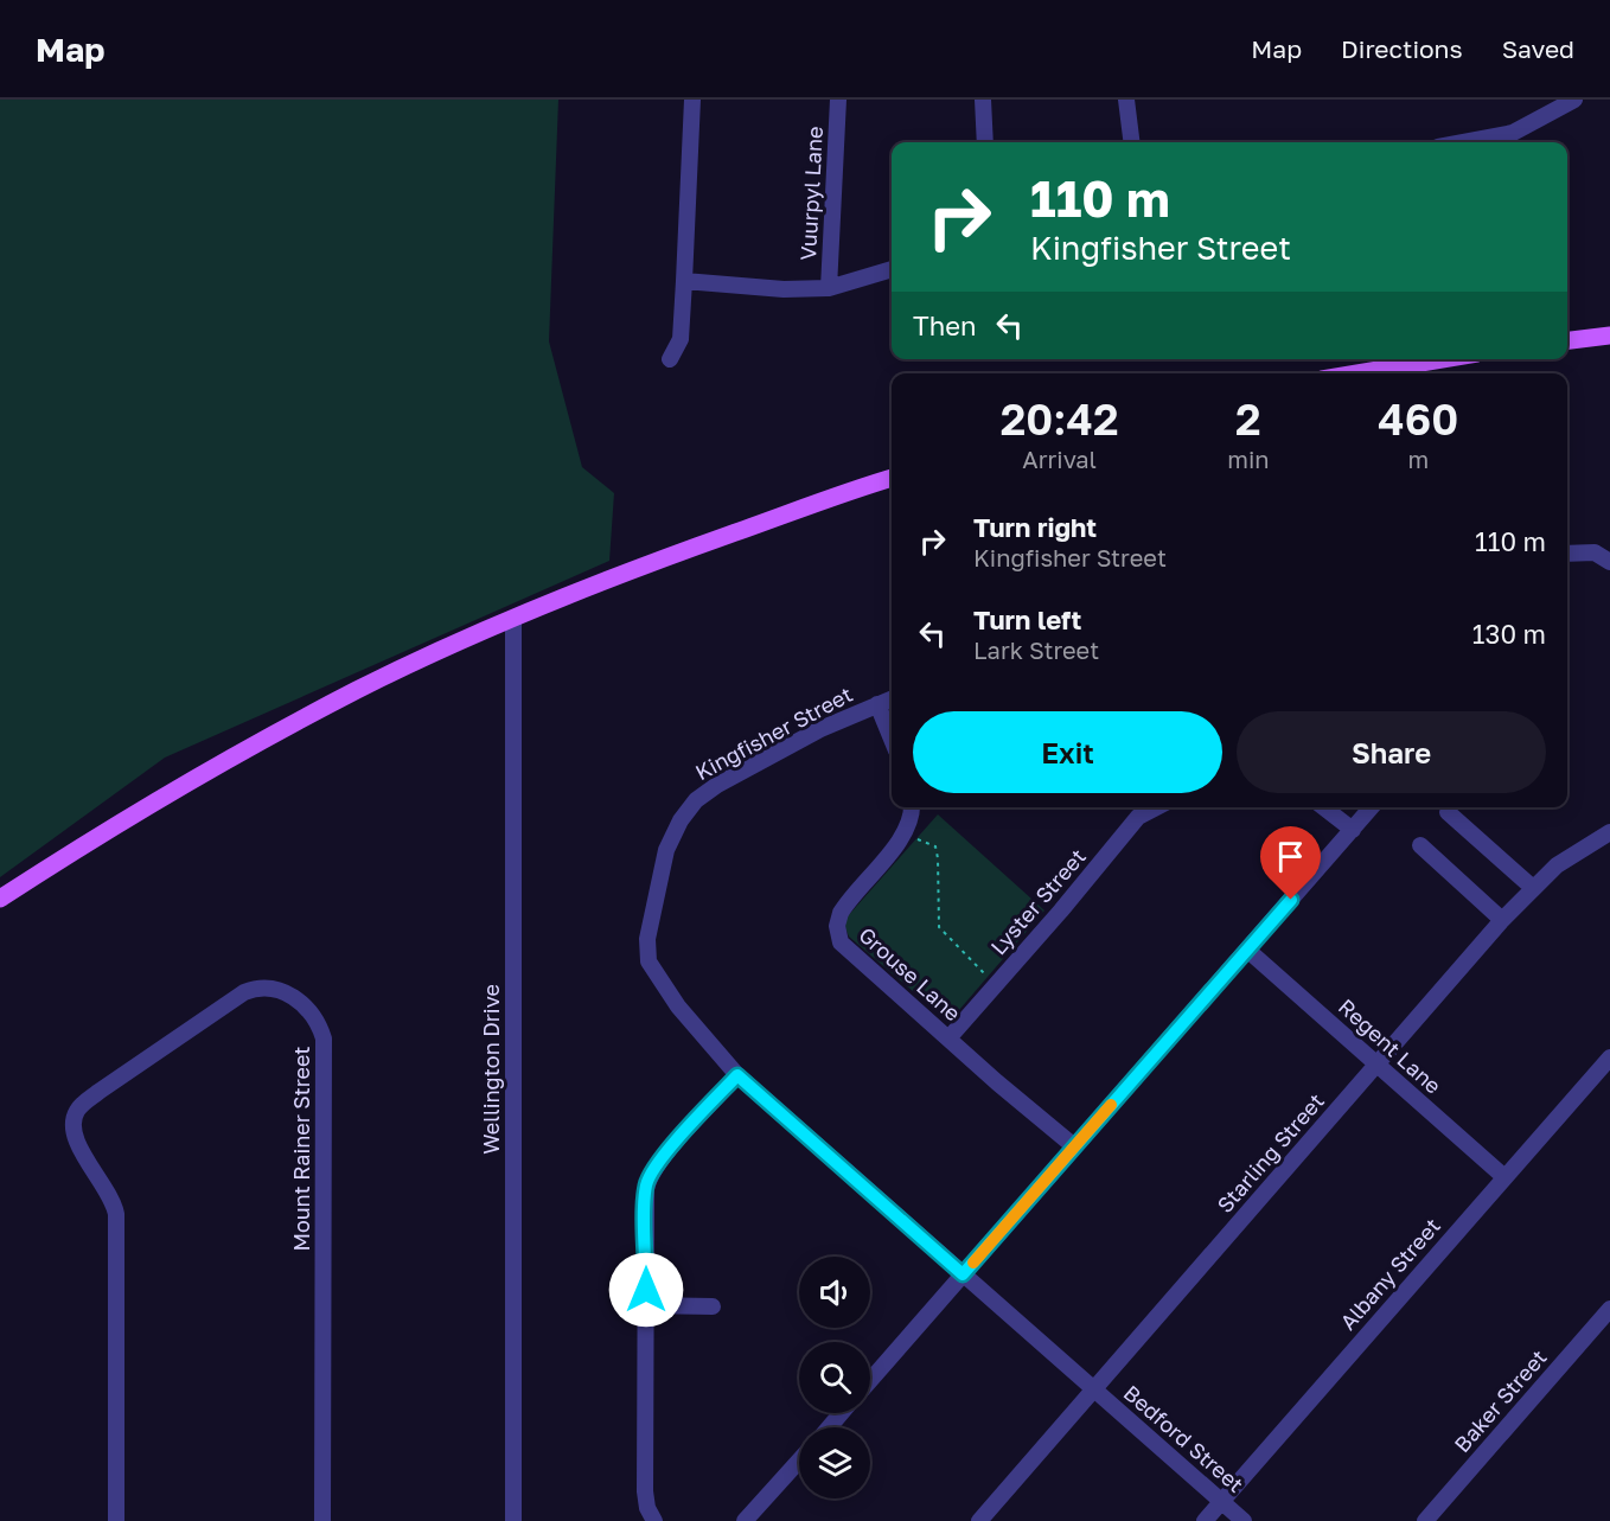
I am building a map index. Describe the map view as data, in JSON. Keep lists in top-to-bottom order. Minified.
{"streets":{"street":["Vuurpyl Lane","Kingfisher Street","Lyster Street","Grouse Lane","Regent Lane","Wellington Drive","Mount Rainer Street","Starling Street","Albany Street","Baker Street","Bedford Street"]},"crossings":[["Kingfisher Street","Starling Street"],["Kingfisher Street","Bedford Street"],["Lyster Street","Grouse Lane"],["Regent Lane","Starling Street"],["Regent Lane","Albany Street"],["Starling Street","Bedford Street"],["Albany Street","Bedford Street"]],"page":{"header":"Map","nav":["Map","Directions","Saved"],"turn":["110 m","Kingfisher Street"],"then":"Then","eta":["20:42","Arrival","2","min","460","m"],"list":[{"name":"Turn right","note":"Kingfisher Street","value":"110 m"},{"name":"Turn left","note":"Lark Street","value":"130 m"}],"buttons":["Exit","Share"]}}
